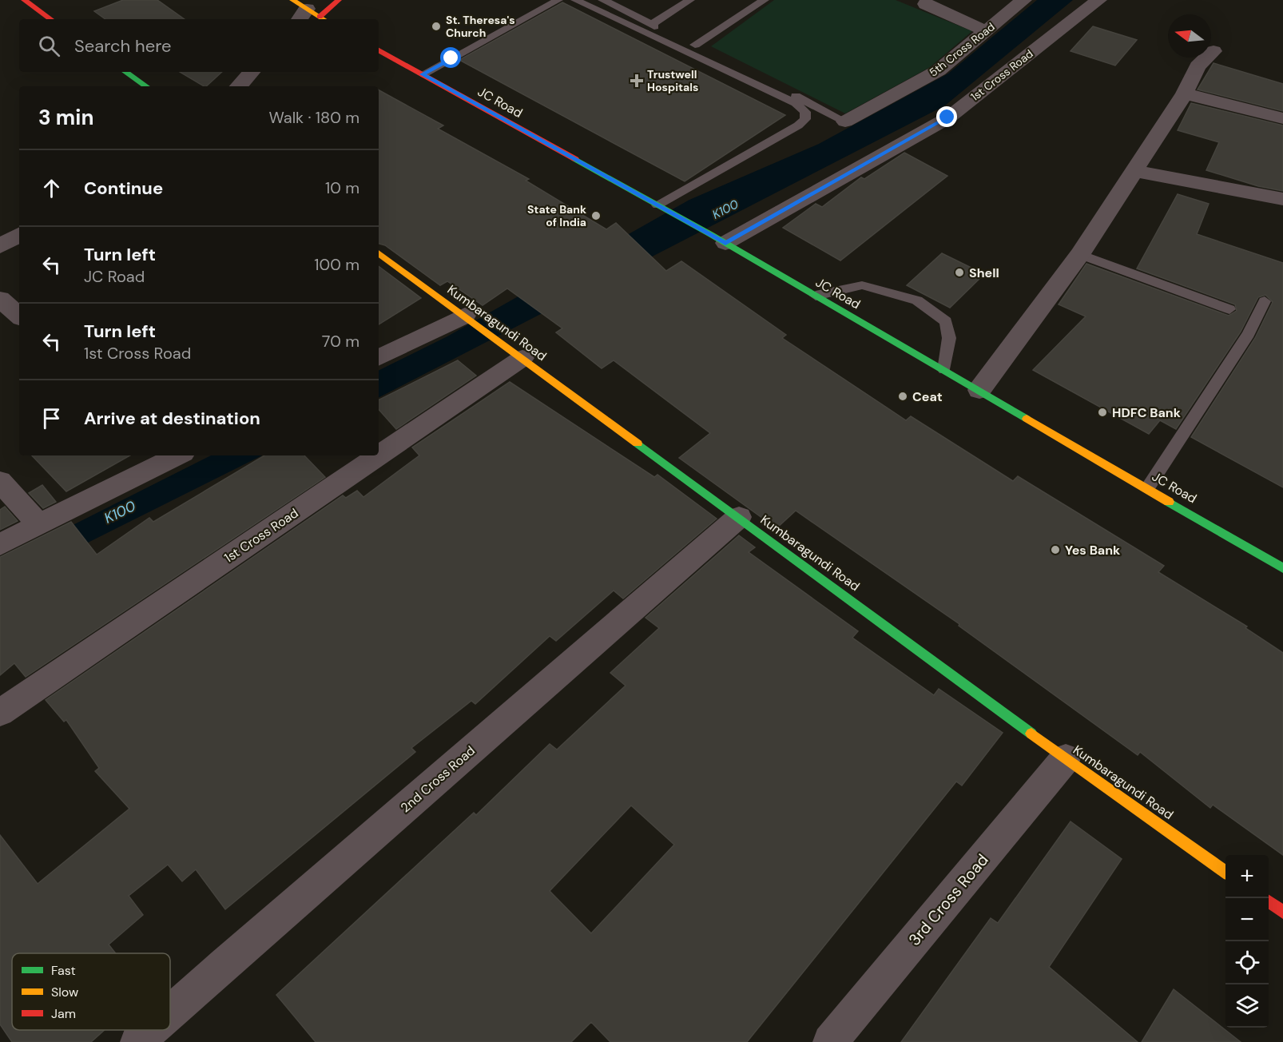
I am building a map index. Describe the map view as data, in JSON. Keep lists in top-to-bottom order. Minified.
{"streets":{"main road":["JC Road","Kumbaragundi Road"],"street":["5th Cross Road","1st Cross Road","2nd Cross Road","3rd Cross Road"]},"crossings":[["1st Cross Road","JC Road"],["1st Cross Road","Kumbaragundi Road"],["Kumbaragundi Road","2nd Cross Road"],["Kumbaragundi Road","3rd Cross Road"]],"water":["K100"],"places":{"other":["St. Theresa's Church","State Bank of India","Shell","Ceat","HDFC Bank","Yes Bank"],"health":["Trustwell Hospitals"]},"legend":["Fast","Slow","Jam"],"north":"left","page":{"search":"Search here","heading":["3 min","Walk · 180 m"],"list":[["Continue","10 m"],["Turn left","JC Road","100 m"],["Turn left","1st Cross Road","70 m"],"Arrive at destination"],"map_buttons":["+","−"]}}
